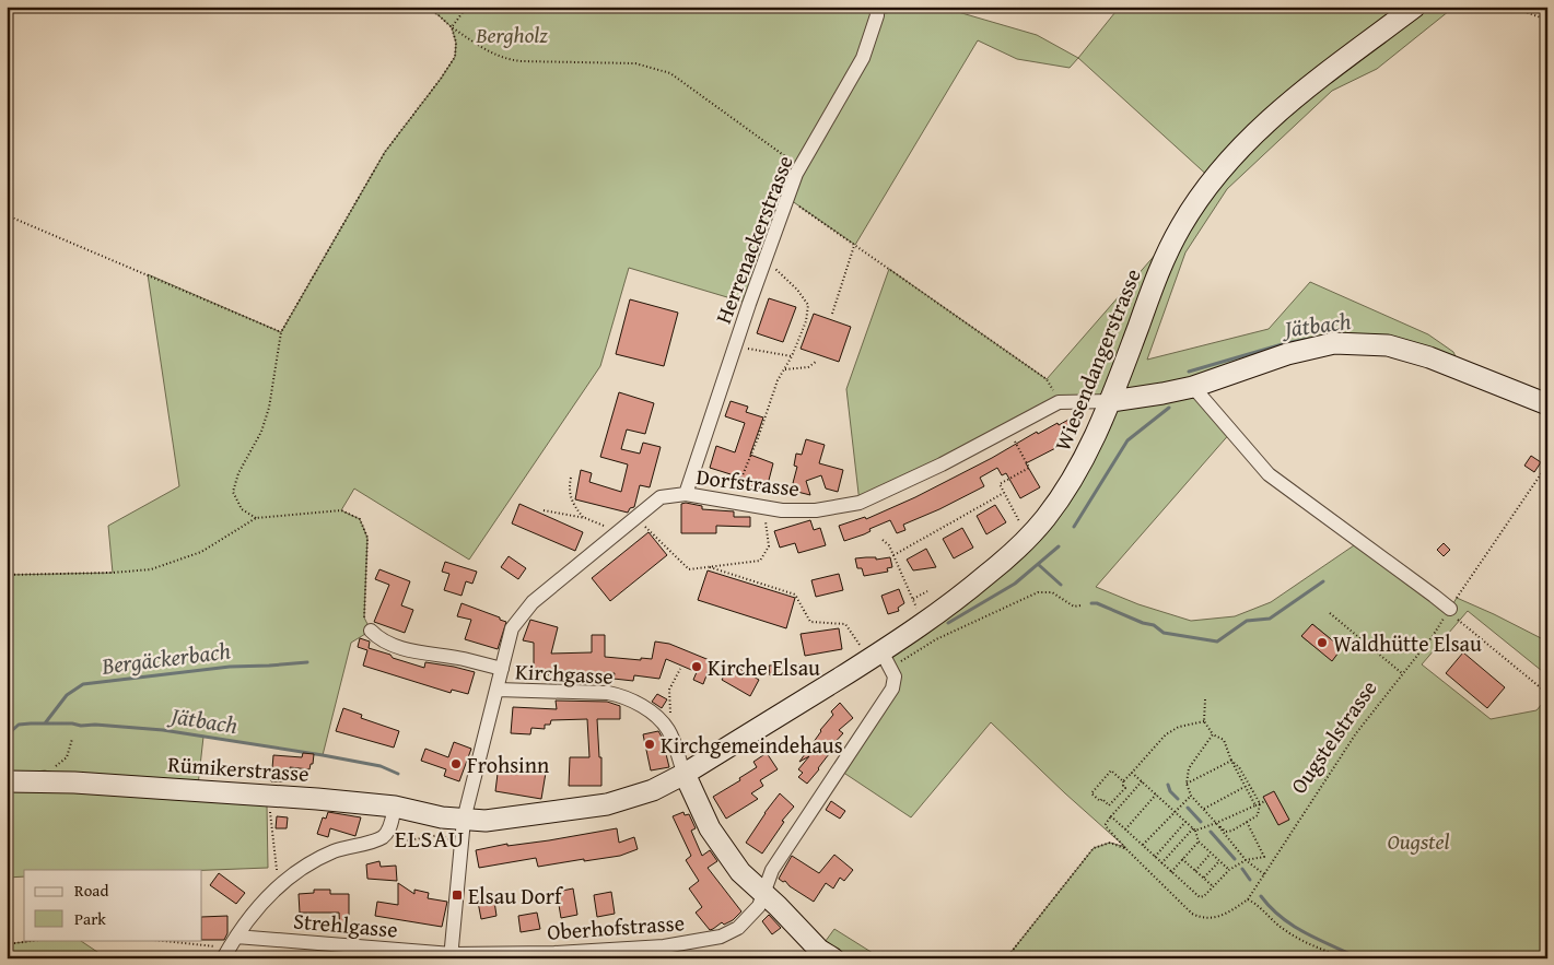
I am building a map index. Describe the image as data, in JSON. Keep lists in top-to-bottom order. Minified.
{"streets":{"main road":["Wiesendangerstrasse","Rümikerstrasse"],"street":["Herrenackerstrasse","Dorfstrasse","Kirchgasse","Strehlgasse","Oberhofstrasse"],"path":["Ougstelstrasse"]},"crossings":[["Herrenackerstrasse","Dorfstrasse"],["Wiesendangerstrasse","Dorfstrasse"],["Wiesendangerstrasse","Kirchgasse"],["Wiesendangerstrasse","Rümikerstrasse"],["Wiesendangerstrasse","Oberhofstrasse"],["Dorfstrasse","Kirchgasse"],["Dorfstrasse","Rümikerstrasse"],["Dorfstrasse","Strehlgasse"],["Dorfstrasse","Oberhofstrasse"],["Strehlgasse","Oberhofstrasse"]],"districts":["ELSAU"],"water":["Jätbach","Bergäckerbach"],"parks":["Bergholz","Ougstel"],"places":{"other":["Waldhütte Elsau","Kirche Elsau","Kirchgemeindehaus","Frohsinn"],"transit":["Elsau Dorf"]},"legend":["Road","Park"]}
